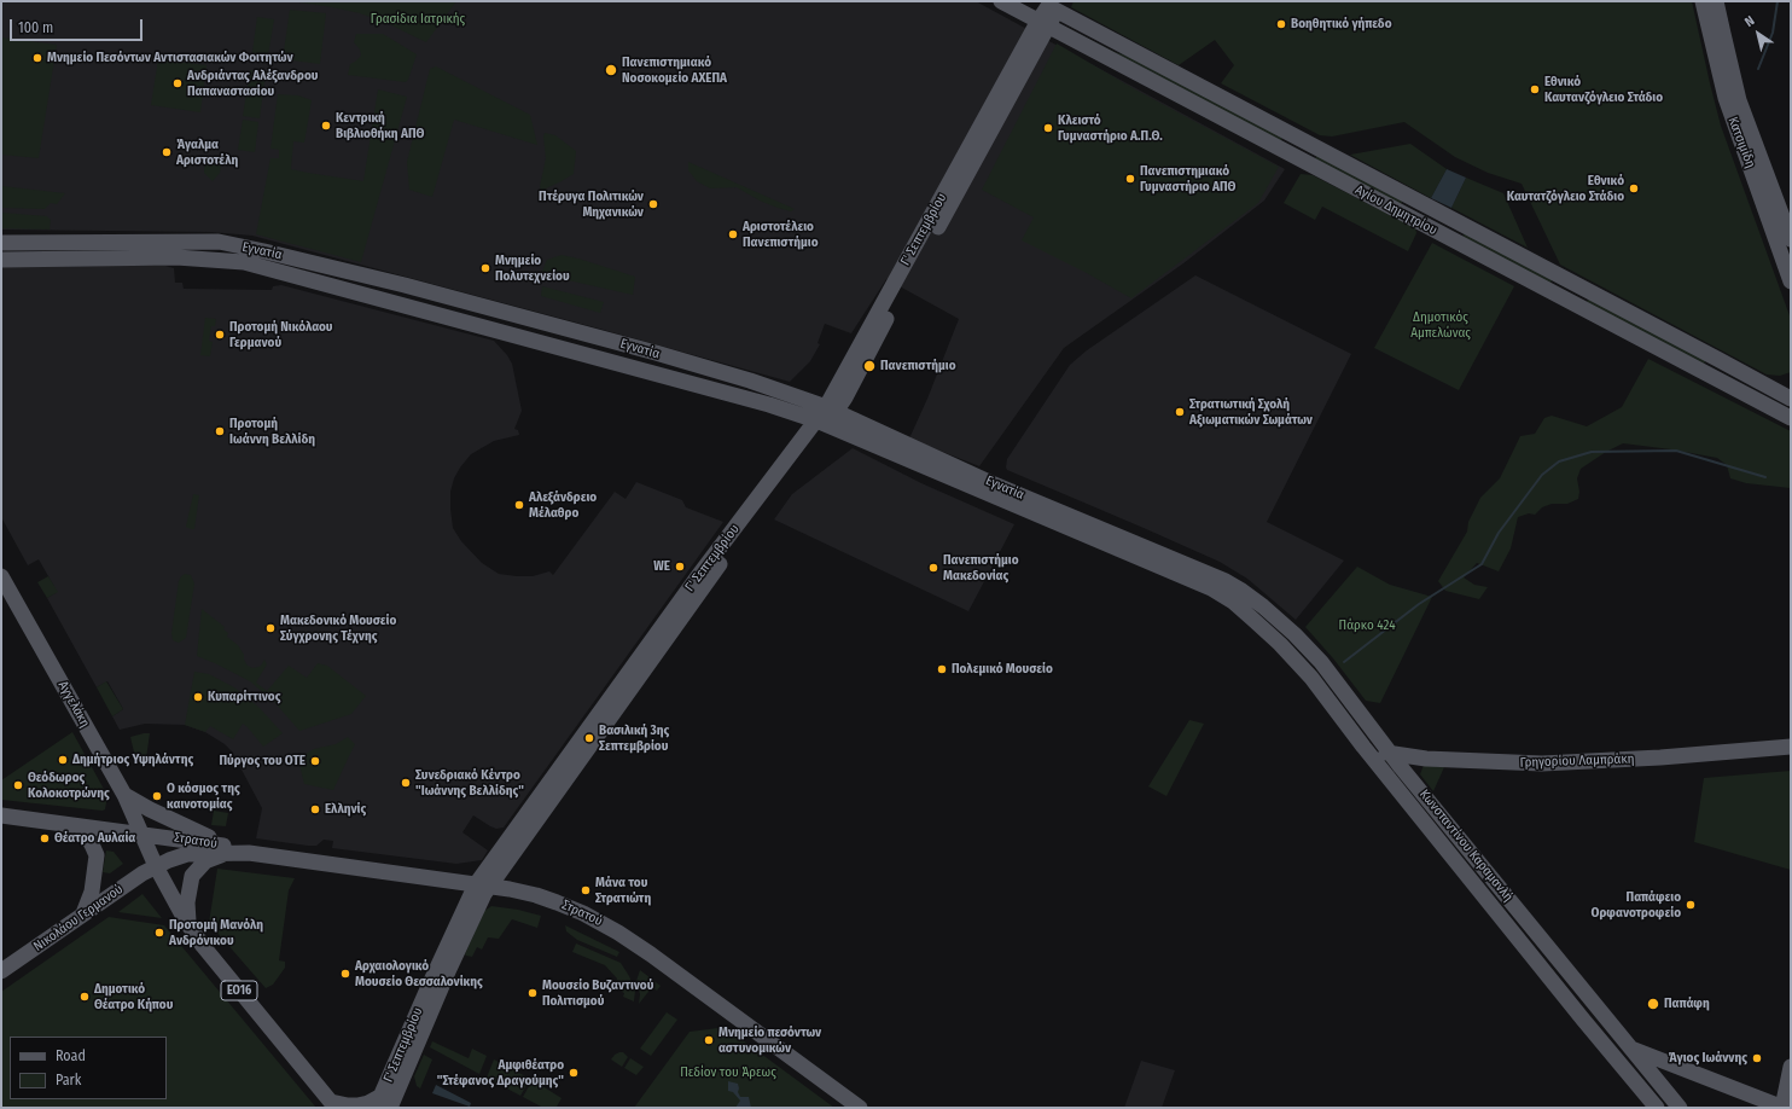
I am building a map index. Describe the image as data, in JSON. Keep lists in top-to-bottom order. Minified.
{"streets":{"main road":["Κατσιμίδη","Αγίου Δημητρίου","Γ' Σεπτεμβρίου","Εγνατία","Αγγελάκη","Γρηγορίου Λαμπράκη","Στρατού","Κωνσταντίνου Καραμανλή","Νικολάου Γερμανού","ΕΟ16"]},"crossings":[["Αγίου Δημητρίου","Γ' Σεπτεμβρίου"],["Γ' Σεπτεμβρίου","Εγνατία"],["Γ' Σεπτεμβρίου","Στρατού"],["Εγνατία","Κωνσταντίνου Καραμανλή"],["Αγγελάκη","Στρατού"],["Αγγελάκη","ΕΟ16"],["Γρηγορίου Λαμπράκη","Κωνσταντίνου Καραμανλή"],["Στρατού","Νικολάου Γερμανού"],["Στρατού","ΕΟ16"],["Νικολάου Γερμανού","ΕΟ16"]],"parks":["Γρασίδια Ιατρικής","Δημοτικός Αμπελώνας","Πάρκο 424","Πεδίον του Άρεως"],"places":["Βοηθητικό γήπεδο","Μνημείο Πεσόντων Αντιστασιακών Φοιτητών","Πανεπιστημιακό Νοσοκομείο ΑΧΕΠΑ","Ανδριάντας Αλέξανδρου Παπαναστασίου","Εθνικό Καυτανζόγλειο Στάδιο","Κεντρική Βιβλιοθήκη ΑΠΘ","Κλειστό Γυμναστήριο Α.Π.Θ.","Άγαλμα Αριστοτέλη","Πανεπιστημιακό Γυμναστήριο ΑΠΘ","Εθνικό Καυτατζόγλειο Στάδιο","Πτέρυγα Πολιτικών Μηχανικών","Αριστοτέλειο Πανεπιστήμιο","Μνημείο Πολυτεχνείου","Προτομή Νικόλαου Γερμανού","Πανεπιστήμιο","Στρατιωτική Σχολή Αξιωματικών Σωμάτων","Προτομή Ιωάννη Βελλίδη","Αλεξάνδρειο Μέλαθρο","WE","Πανεπιστήμιο Μακεδονίας","Μακεδονικό Μουσείο Σύγχρονης Τέχνης","Πολεμικό Μουσείο","Κυπαρίττινος","Βασιλική 3ης Σεπτεμβρίου","Δημήτριος Υψηλάντης","Πύργος του ΟΤΕ","Συνεδριακό Κέντρο \"Ιωάννης Βελλίδης\"","Θεόδωρος Κολοκοτρώνης","Ο κόσμος της καινοτομίας","Ελληνίς","Θέατρο Αυλαία","Μάνα του Στρατιώτη","Παπάφειο Ορφανοτροφείο","Προτομή Μανόλη Ανδρόνικου","Αρχαιολογικό Μουσείο Θεσσαλονίκης","Μουσείο Βυζαντινού Πολιτισμού","Δημοτικό Θέατρο Κήπου","Παπάφη","Μνημείο πεσόντων αστυνομικών","Άγιος Ιωάννης","Αμφιθέατρο \"Στέφανος Δραγούμης\""],"legend":["Road","Park"],"scale_bar":"100 m","north":"top left"}
